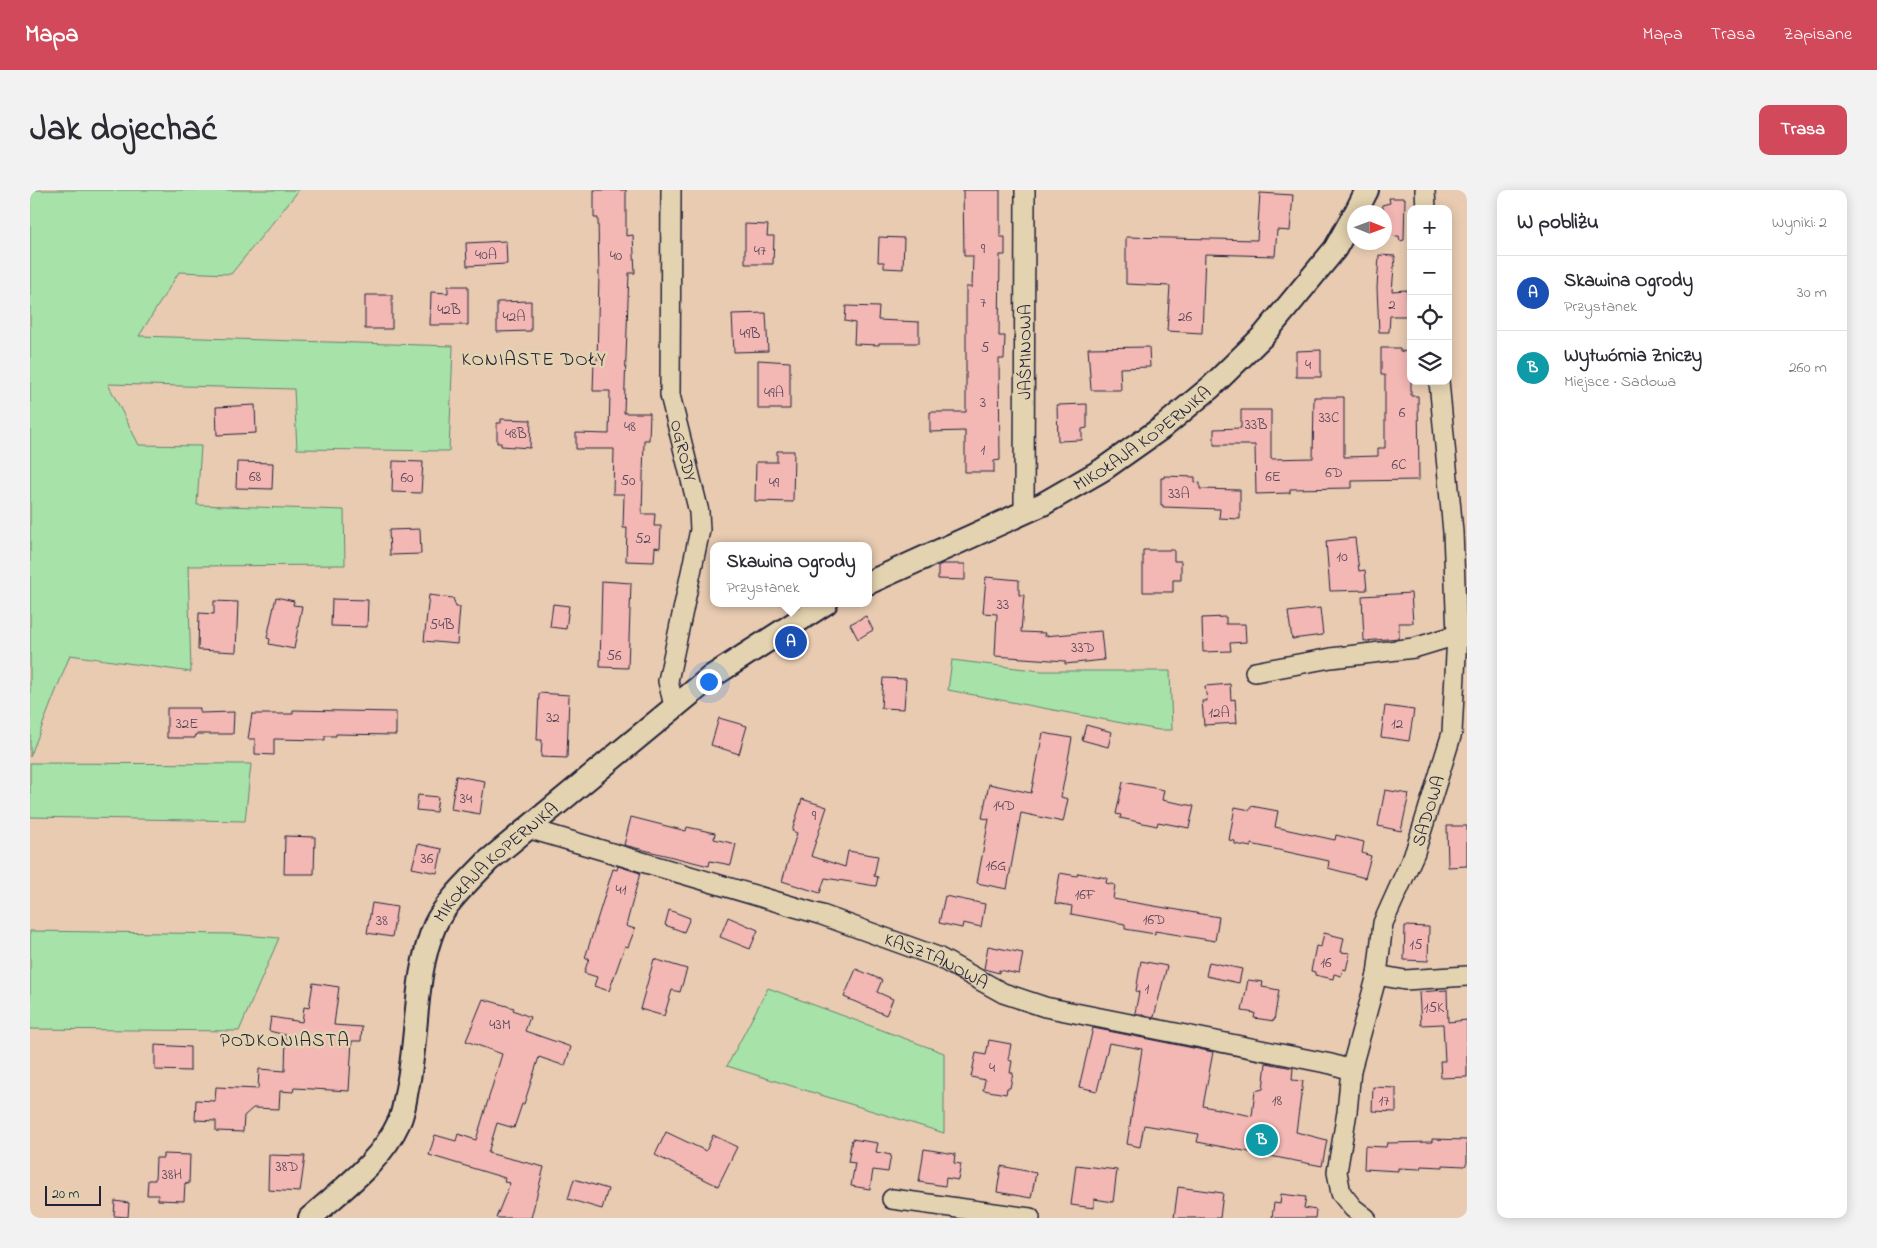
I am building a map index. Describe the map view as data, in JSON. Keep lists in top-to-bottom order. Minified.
{"streets":{"street":["JAŚMINOWA","MIKOŁAJA KOPERNIKA","OGRODY","SADOWA","KASZTANOWA"]},"crossings":[["JAŚMINOWA","MIKOŁAJA KOPERNIKA"],["MIKOŁAJA KOPERNIKA","OGRODY"],["MIKOŁAJA KOPERNIKA","KASZTANOWA"],["SADOWA","KASZTANOWA"]],"districts":["KONIASTE DOŁY","PODKONIASTA"],"house_numbers":["9","47","40A","40","7","2","42B","42A","26","49B","5","4","49A","3","6","33C","33B","48","48B","1","6C","6D","68","6E","60","50","49","33A","52","10","33","54B","33D","56","12A","32","32E","12","34","14D","9","36","16G","41","16F","16D","38","15","16","1","15K","43M","4","18","17","38D","38H"],"scale_bar":"20 m","north":"right","page":{"header":"Mapa","nav":["Mapa","Trasa","Zapisane"],"title":"Jak dojechać","buttons":"Trasa","heading":["W pobliżu","Wyniki: 2"],"map_buttons":["+","−"],"list":[{"mark":"A","name":"Skawina Ogrody","note":"Przystanek","value":"30 m"},{"mark":"B","name":"Wytwórnia Zniczy","note":"Miejsce · Sadowa","value":"260 m"}],"popup":["Skawina Ogrody","Przystanek"],"pins":["A","B"],"scale":"20 m"}}
